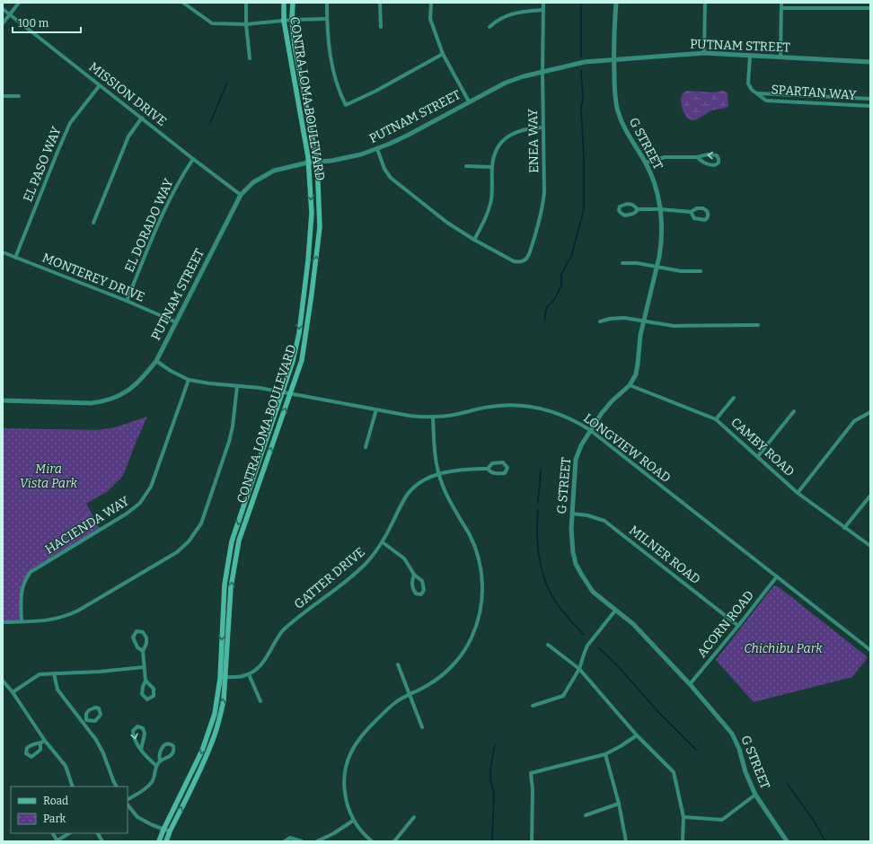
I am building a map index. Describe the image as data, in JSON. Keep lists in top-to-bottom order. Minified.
{"streets":{"main road":["CONTRA LOMA BOULEVARD"],"street":["PUTNAM STREET","SPARTAN WAY","MISSION DRIVE","ENEA WAY","G STREET","EL PASO WAY","EL DORADO WAY","MONTEREY DRIVE","CAMBY ROAD","LONGVIEW ROAD","HACIENDA WAY","MILNER ROAD","GATTER DRIVE","ACORN ROAD"]},"crossings":[["PUTNAM STREET","SPARTAN WAY"],["PUTNAM STREET","MISSION DRIVE"],["PUTNAM STREET","CONTRA LOMA BOULEVARD"],["PUTNAM STREET","ENEA WAY"],["PUTNAM STREET","G STREET"],["PUTNAM STREET","MONTEREY DRIVE"],["PUTNAM STREET","LONGVIEW ROAD"],["MISSION DRIVE","EL PASO WAY"],["MISSION DRIVE","EL DORADO WAY"],["CONTRA LOMA BOULEVARD","LONGVIEW ROAD"],["CONTRA LOMA BOULEVARD","GATTER DRIVE"],["G STREET","CAMBY ROAD"],["G STREET","LONGVIEW ROAD"],["G STREET","MILNER ROAD"],["G STREET","ACORN ROAD"],["EL PASO WAY","MONTEREY DRIVE"],["EL DORADO WAY","MONTEREY DRIVE"],["LONGVIEW ROAD","HACIENDA WAY"],["LONGVIEW ROAD","ACORN ROAD"],["MILNER ROAD","ACORN ROAD"]],"parks":["Mira Vista Park","Chichibu Park"],"legend":["Road","Park"],"scale_bar":"100 m"}
